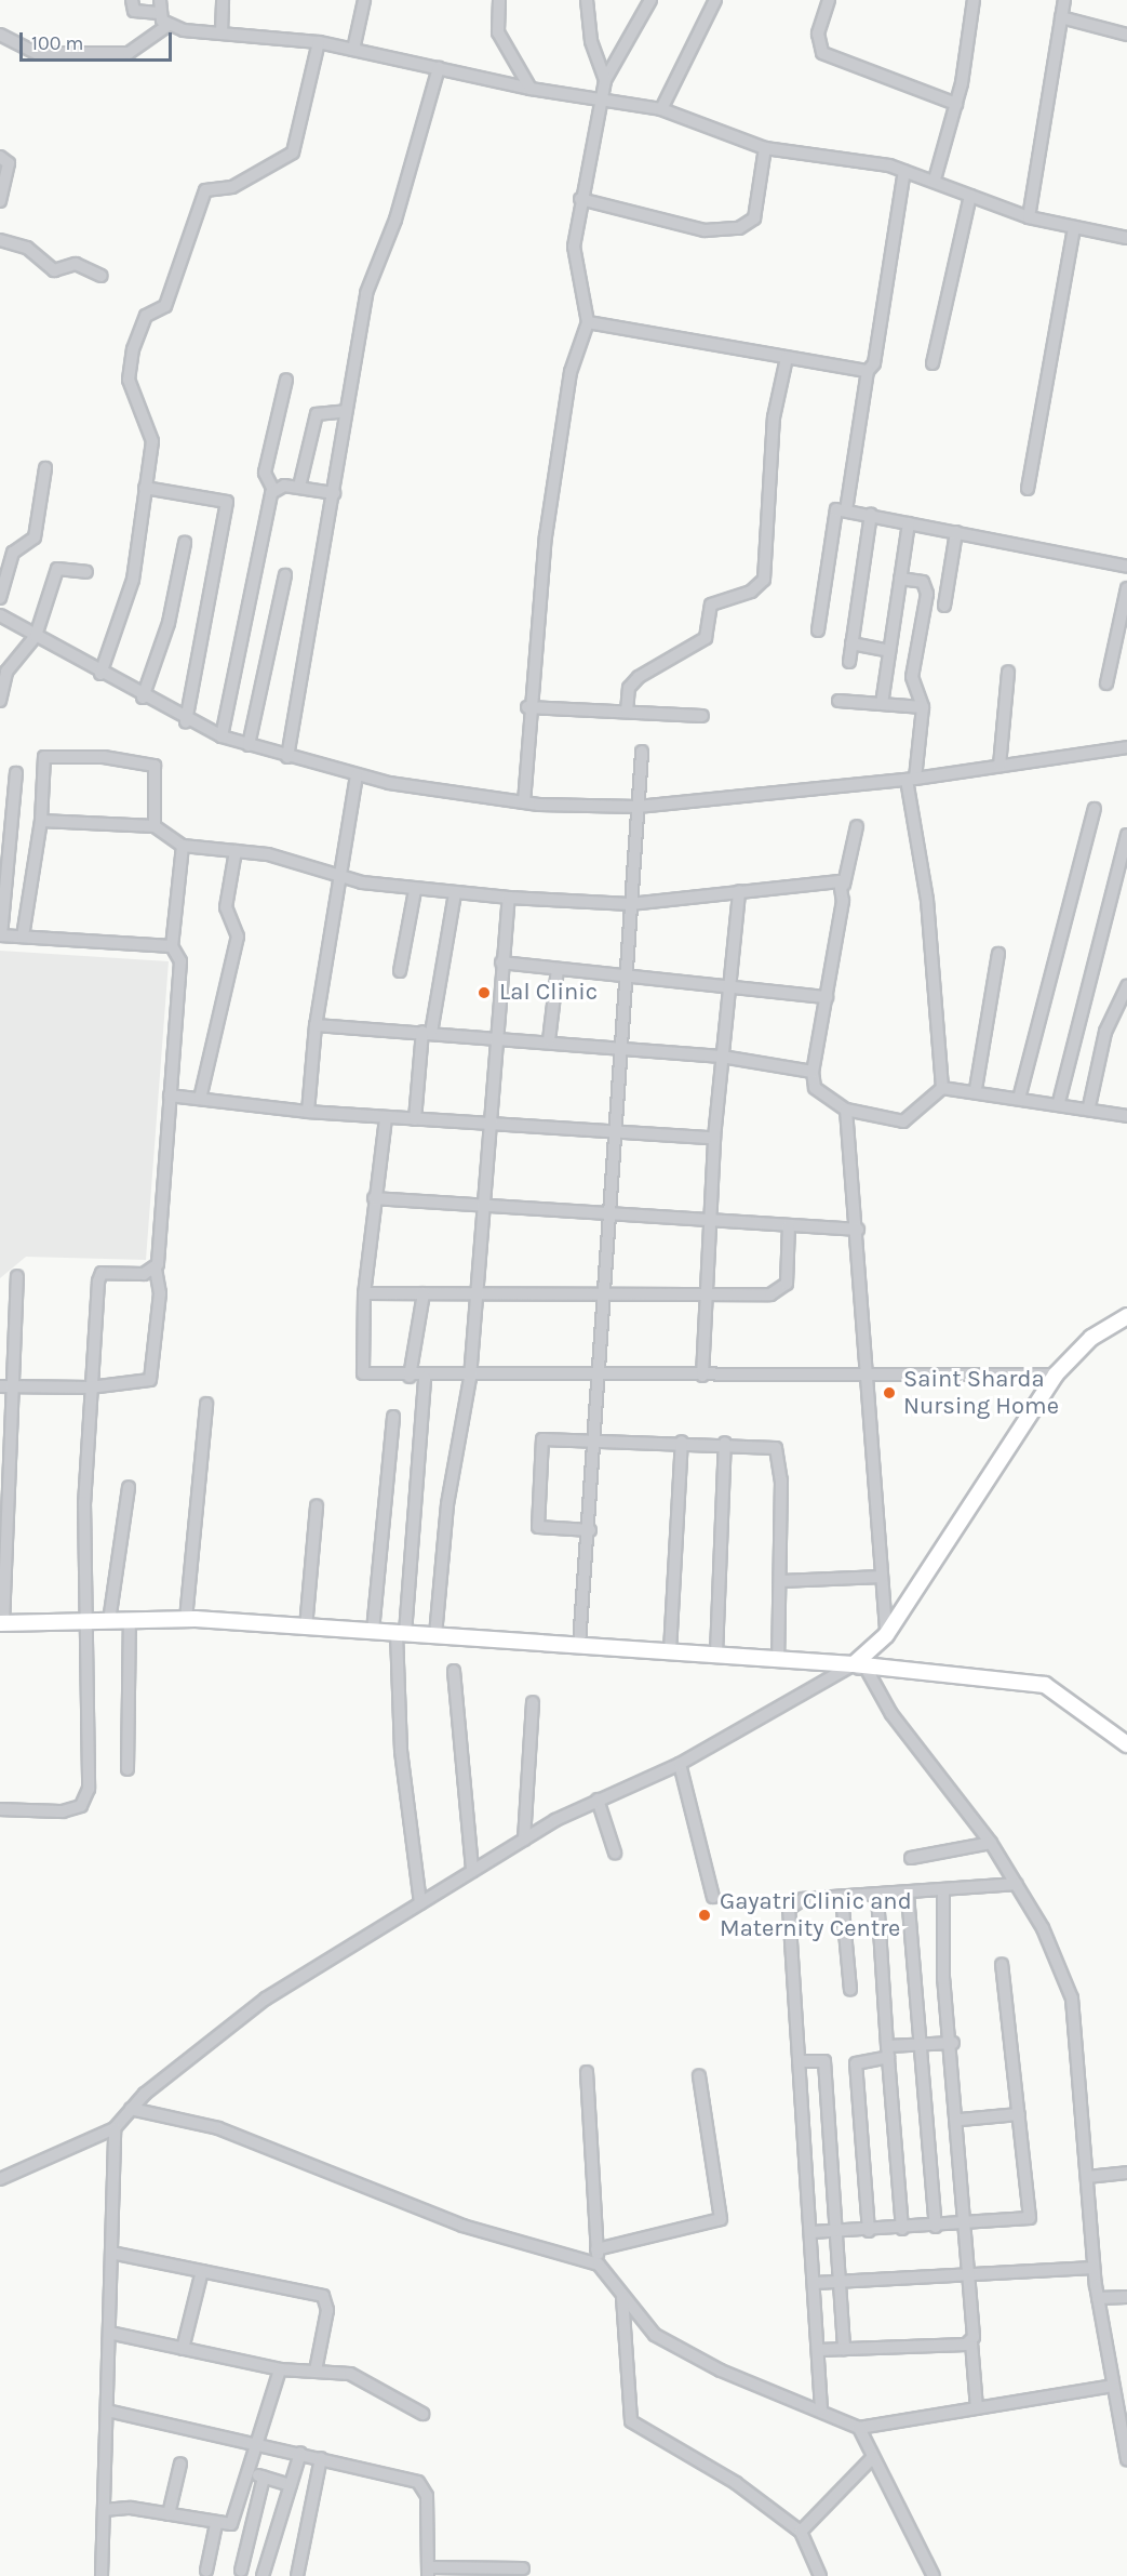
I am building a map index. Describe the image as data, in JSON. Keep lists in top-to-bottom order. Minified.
{"places":["Lal Clinic","Saint Sharda Nursing Home","Gayatri Clinic and Maternity Centre"],"scale_bar":"100 m"}
